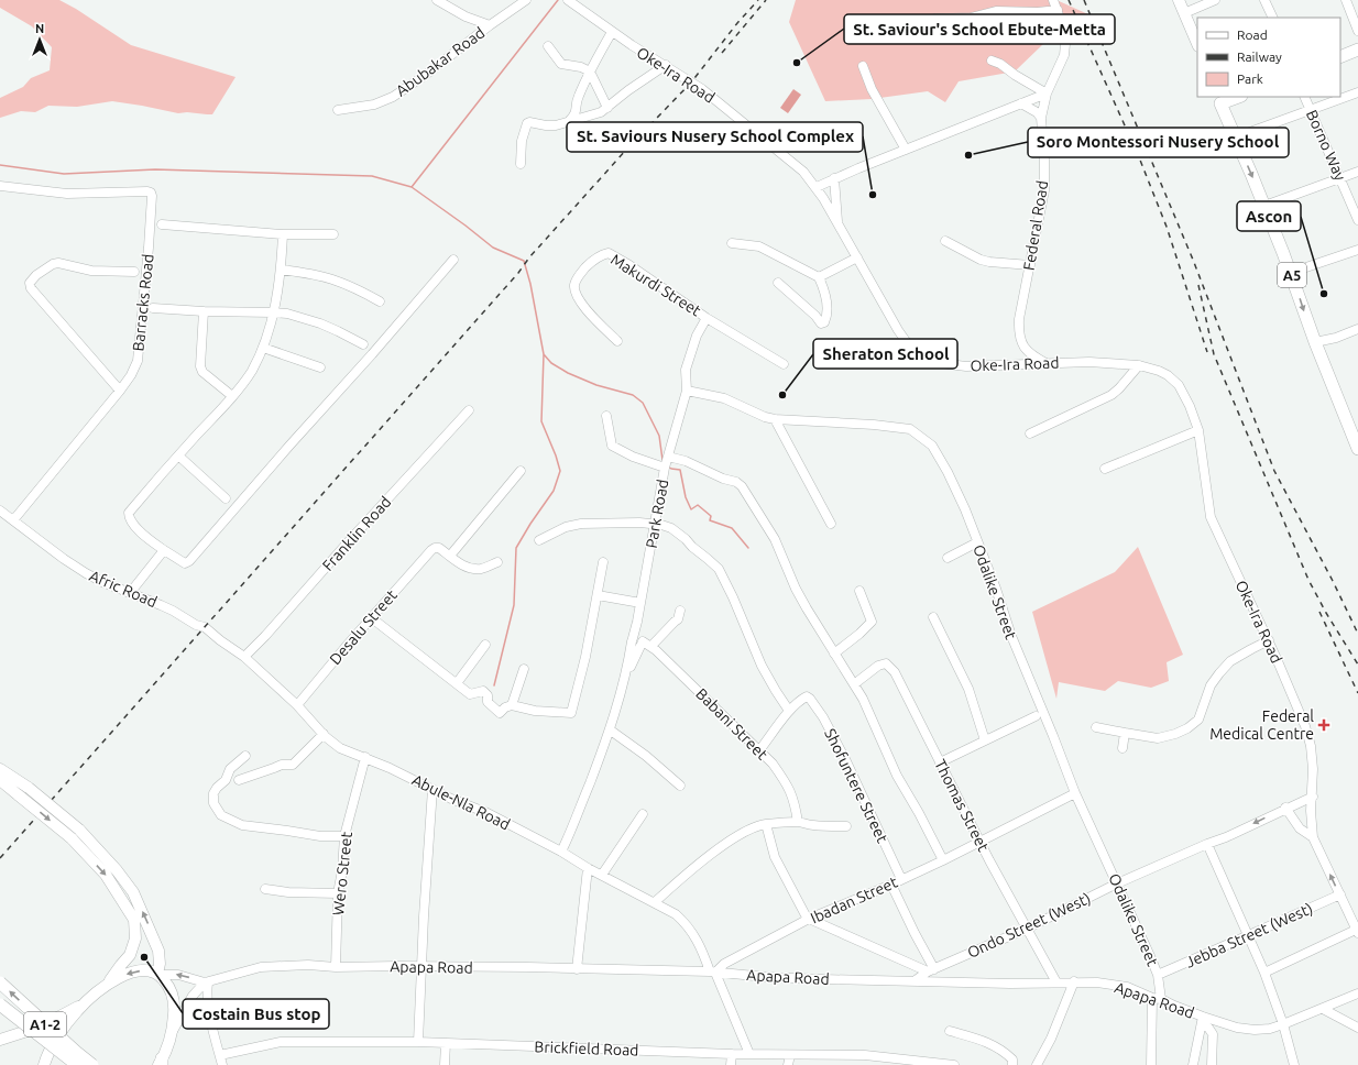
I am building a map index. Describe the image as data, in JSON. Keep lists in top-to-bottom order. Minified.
{"streets":{"highway":["A5","A1-2"],"street":["Abubakar Road","Oke-Ira Road","Borno Way","Federal Road","Makurdi Street","Barracks Road","Park Road","Franklin Road","Afric Road","Odalike Street","Desalu Street","Babani Street","Shofuntere Street","Abule-Nla Road","Thomas Street","Wero Street","Ibadan Street","Ondo Street (West)","Jebba Street (West)","Apapa Road","Brickfield Road"]},"crossings":[["Oke-Ira Road","Federal Road"],["Oke-Ira Road","Ondo Street (West)"],["Makurdi Street","Park Road"],["Barracks Road","Afric Road"],["Park Road","Odalike Street"],["Park Road","Babani Street"],["Park Road","Abule-Nla Road"],["Franklin Road","Abule-Nla Road"],["Afric Road","Abule-Nla Road"],["Odalike Street","Ibadan Street"],["Odalike Street","Ondo Street (West)"],["Odalike Street","Jebba Street (West)"],["Odalike Street","Apapa Road"],["Desalu Street","Abule-Nla Road"],["Shofuntere Street","Ibadan Street"],["Abule-Nla Road","Wero Street"],["Abule-Nla Road","Ibadan Street"],["Abule-Nla Road","Apapa Road"],["Thomas Street","Ibadan Street"],["Thomas Street","Ondo Street (West)"],["Thomas Street","Apapa Road"],["Wero Street","Apapa Road"],["Ibadan Street","Apapa Road"],["Ondo Street (West)","Apapa Road"]],"places":{"other":["St. Saviour's School Ebute-Metta","Soro Montessori Nusery School","St. Saviours Nusery School Complex","Ascon","Sheraton School","Costain Bus stop"],"health":["Federal Medical Centre"]},"legend":["Road","Railway","Park"],"north":"top"}
